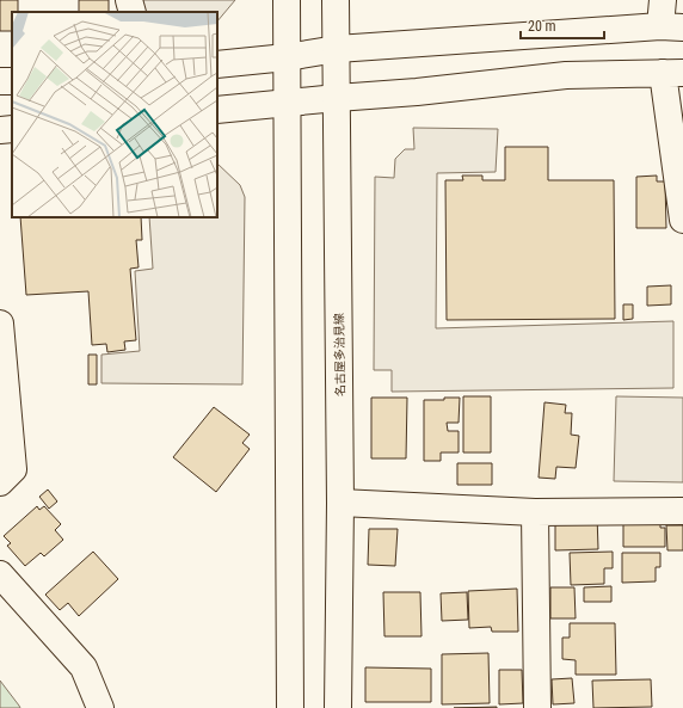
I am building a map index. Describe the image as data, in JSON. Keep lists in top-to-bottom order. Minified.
{"streets":{"street":["名古屋多治見線"]},"scale_bar":"20 m"}
